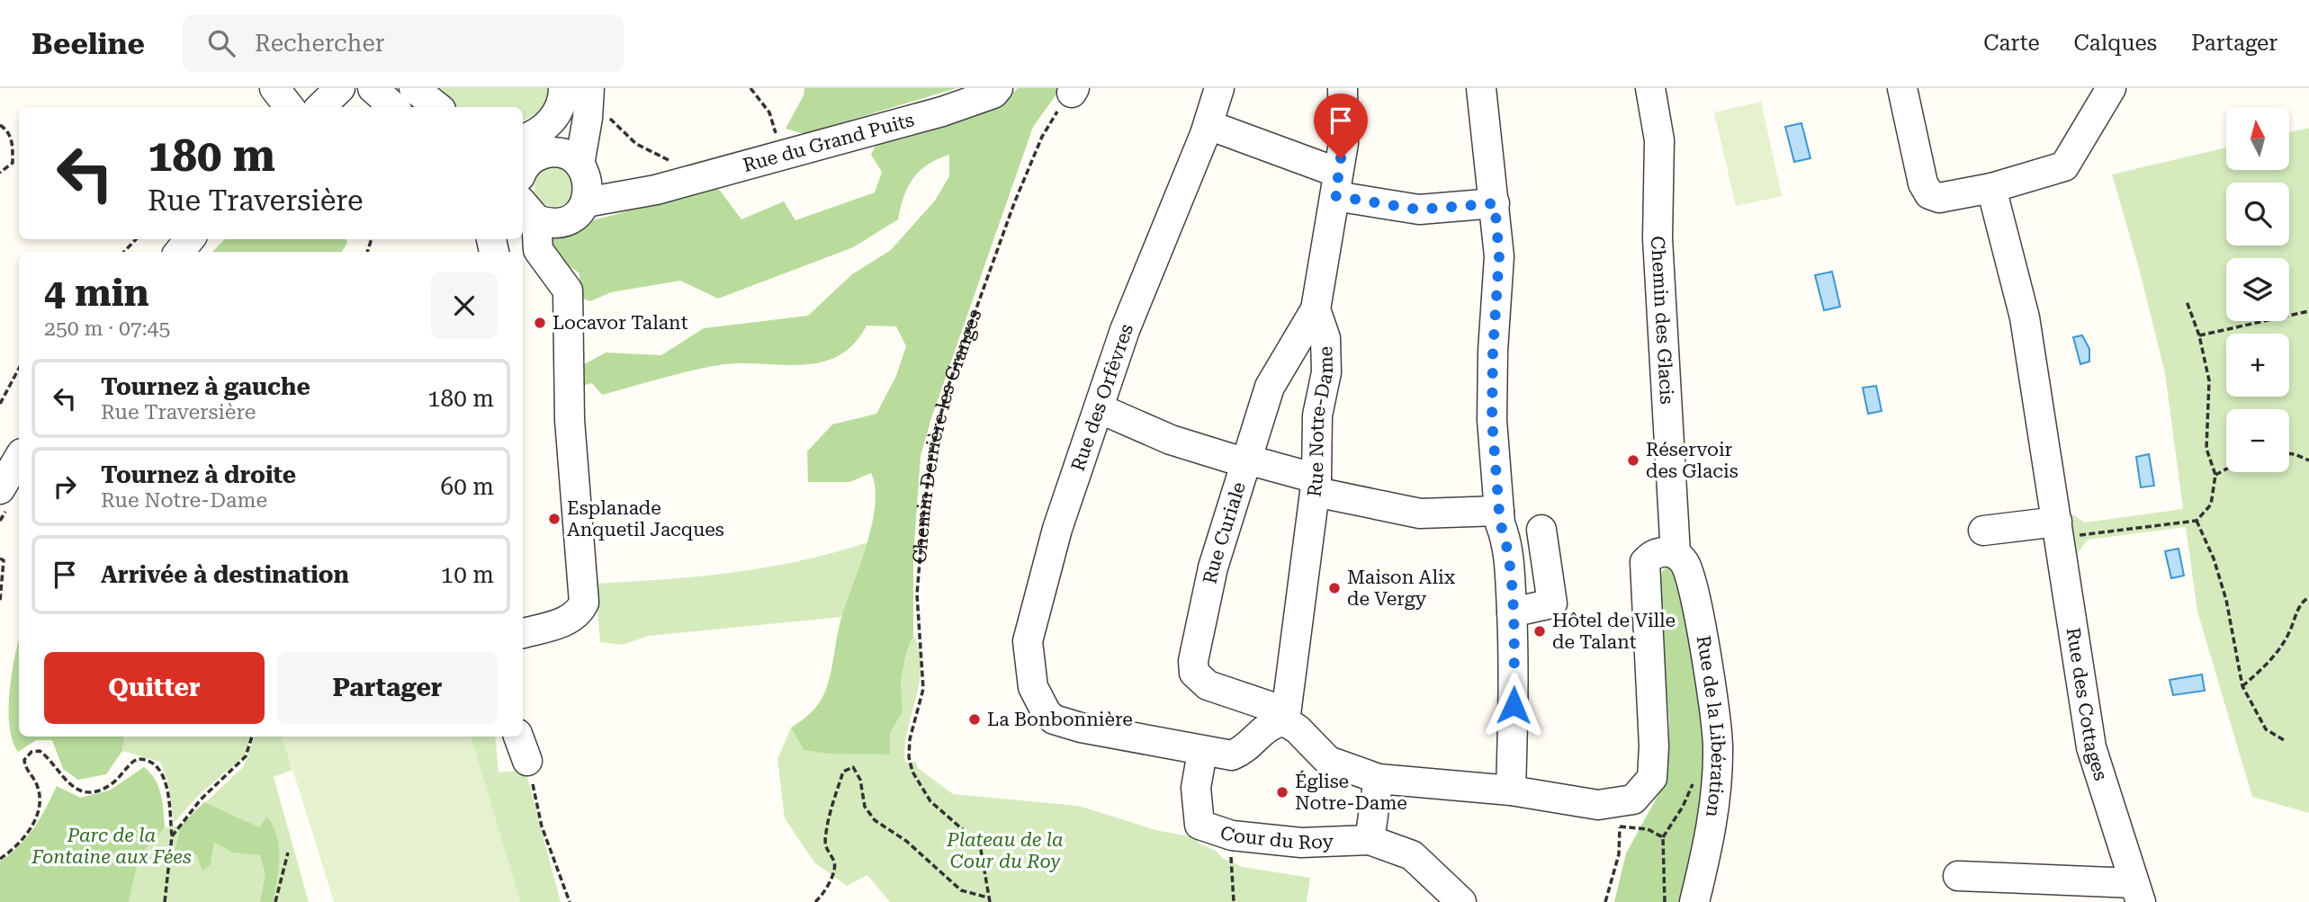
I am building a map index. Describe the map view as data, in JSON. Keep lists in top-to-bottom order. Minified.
{"streets":{"street":["Rue du Grand Puits","Chemin des Glacis","Rue des Orfèvres","Rue Notre-Dame","Rue Curiale","Rue des Cottages","Rue de la Libération","Cour du Roy"],"path":["Chemin Derrière les Granges"]},"crossings":[["Chemin des Glacis","Rue de la Libération"],["Rue des Orfèvres","Cour du Roy"],["Rue Notre-Dame","Rue Curiale"]],"parks":["Parc de la Fontaine aux Fées","Plateau de la Cour du Roy"],"places":["Locavor Talant","Réservoir des Glacis","Esplanade Anquetil Jacques","Maison Alix de Vergy","Hôtel de Ville de Talant","La Bonbonnière","Église Notre-Dame"],"north":"top","page":{"header":"Beeline","search":"Rechercher","nav":["Carte","Calques","Partager"],"map_buttons":["+","−"],"turn":["180 m","Rue Traversière"],"heading":["4 min","250 m · 07:45"],"list":[{"name":"Tournez à gauche","note":"Rue Traversière","value":"180 m"},{"name":"Tournez à droite","note":"Rue Notre-Dame","value":"60 m"},{"name":"Arrivée à destination","value":"10 m"}],"buttons":["Quitter","Partager"]}}
